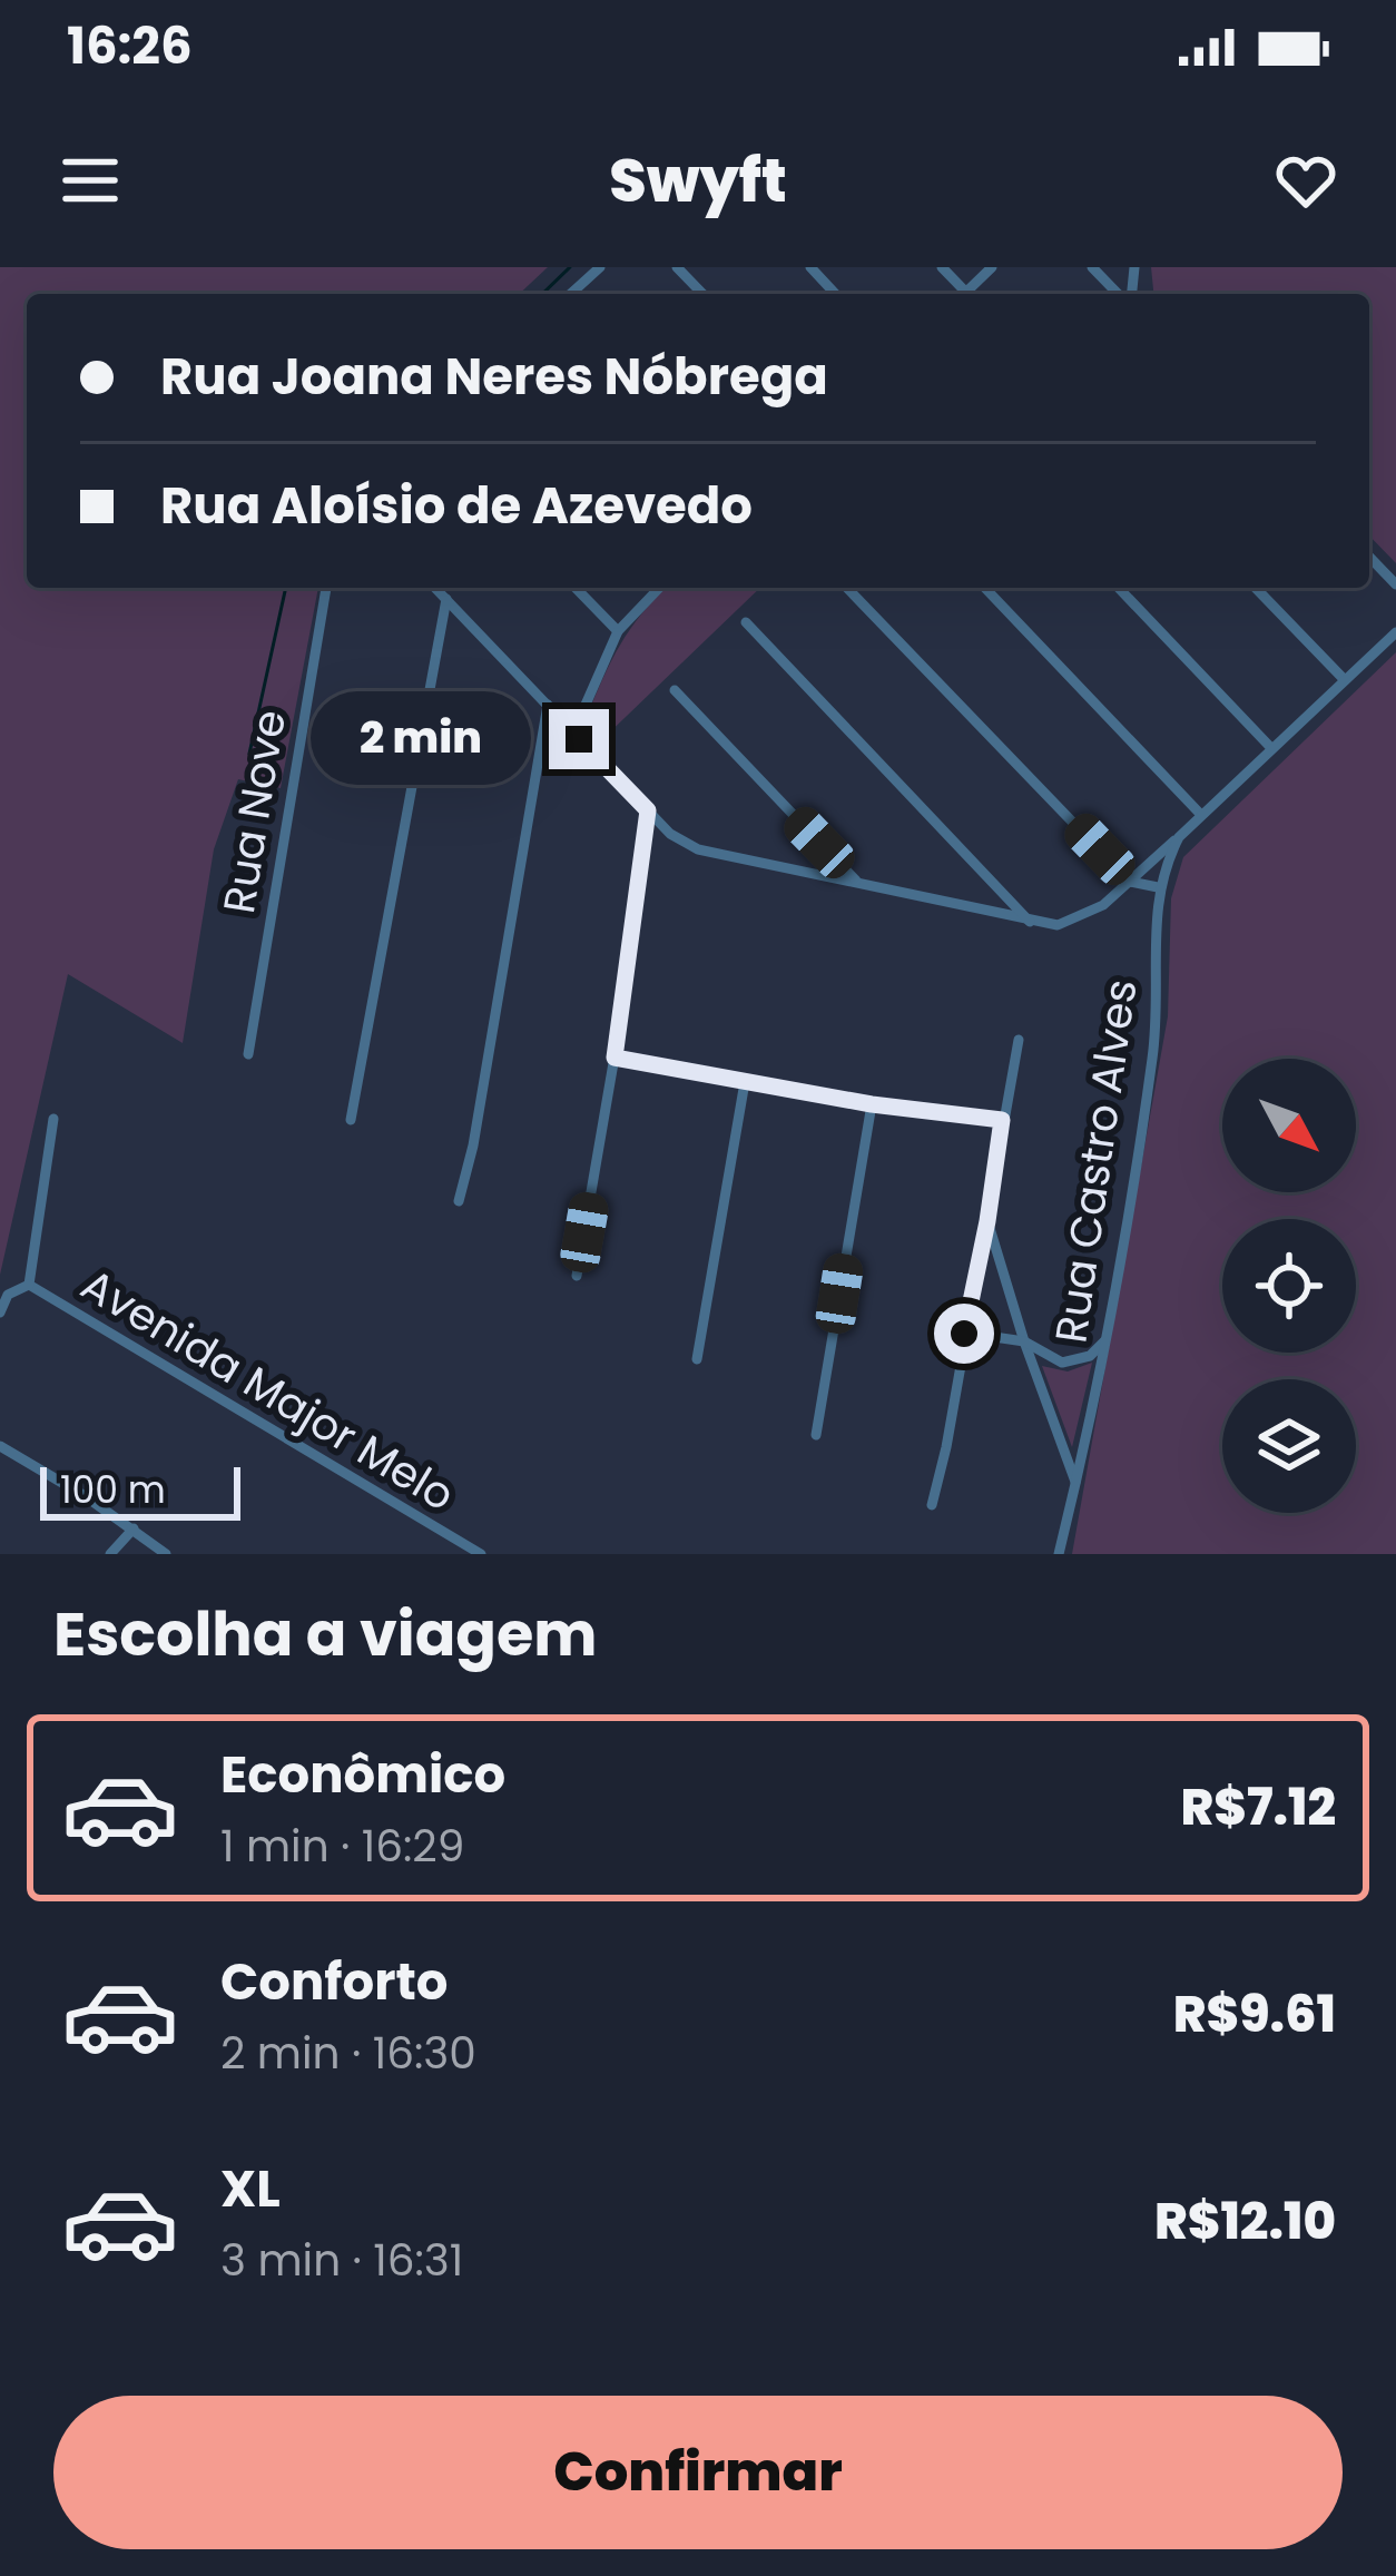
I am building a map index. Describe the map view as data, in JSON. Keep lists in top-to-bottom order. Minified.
{"streets":{"street":["Rua Nove","Rua Castro Alves","Avenida Major Melo"]},"scale_bar":"100 m","north":"bottom right","page":{"status":"16:26","header":"Swyft","banner":["Rua Joana Neres Nóbrega","Rua Aloísio de Azevedo"],"bubble":"2 min","scale":"100 m","heading":"Escolha a viagem","list":[{"name":"Econômico","note":"1 min · 16:29","value":"R$7.12"},{"name":"Conforto","note":"2 min · 16:30","value":"R$9.61"},{"name":"XL","note":"3 min · 16:31","value":"R$12.10"}],"buttons":"Confirmar"}}
